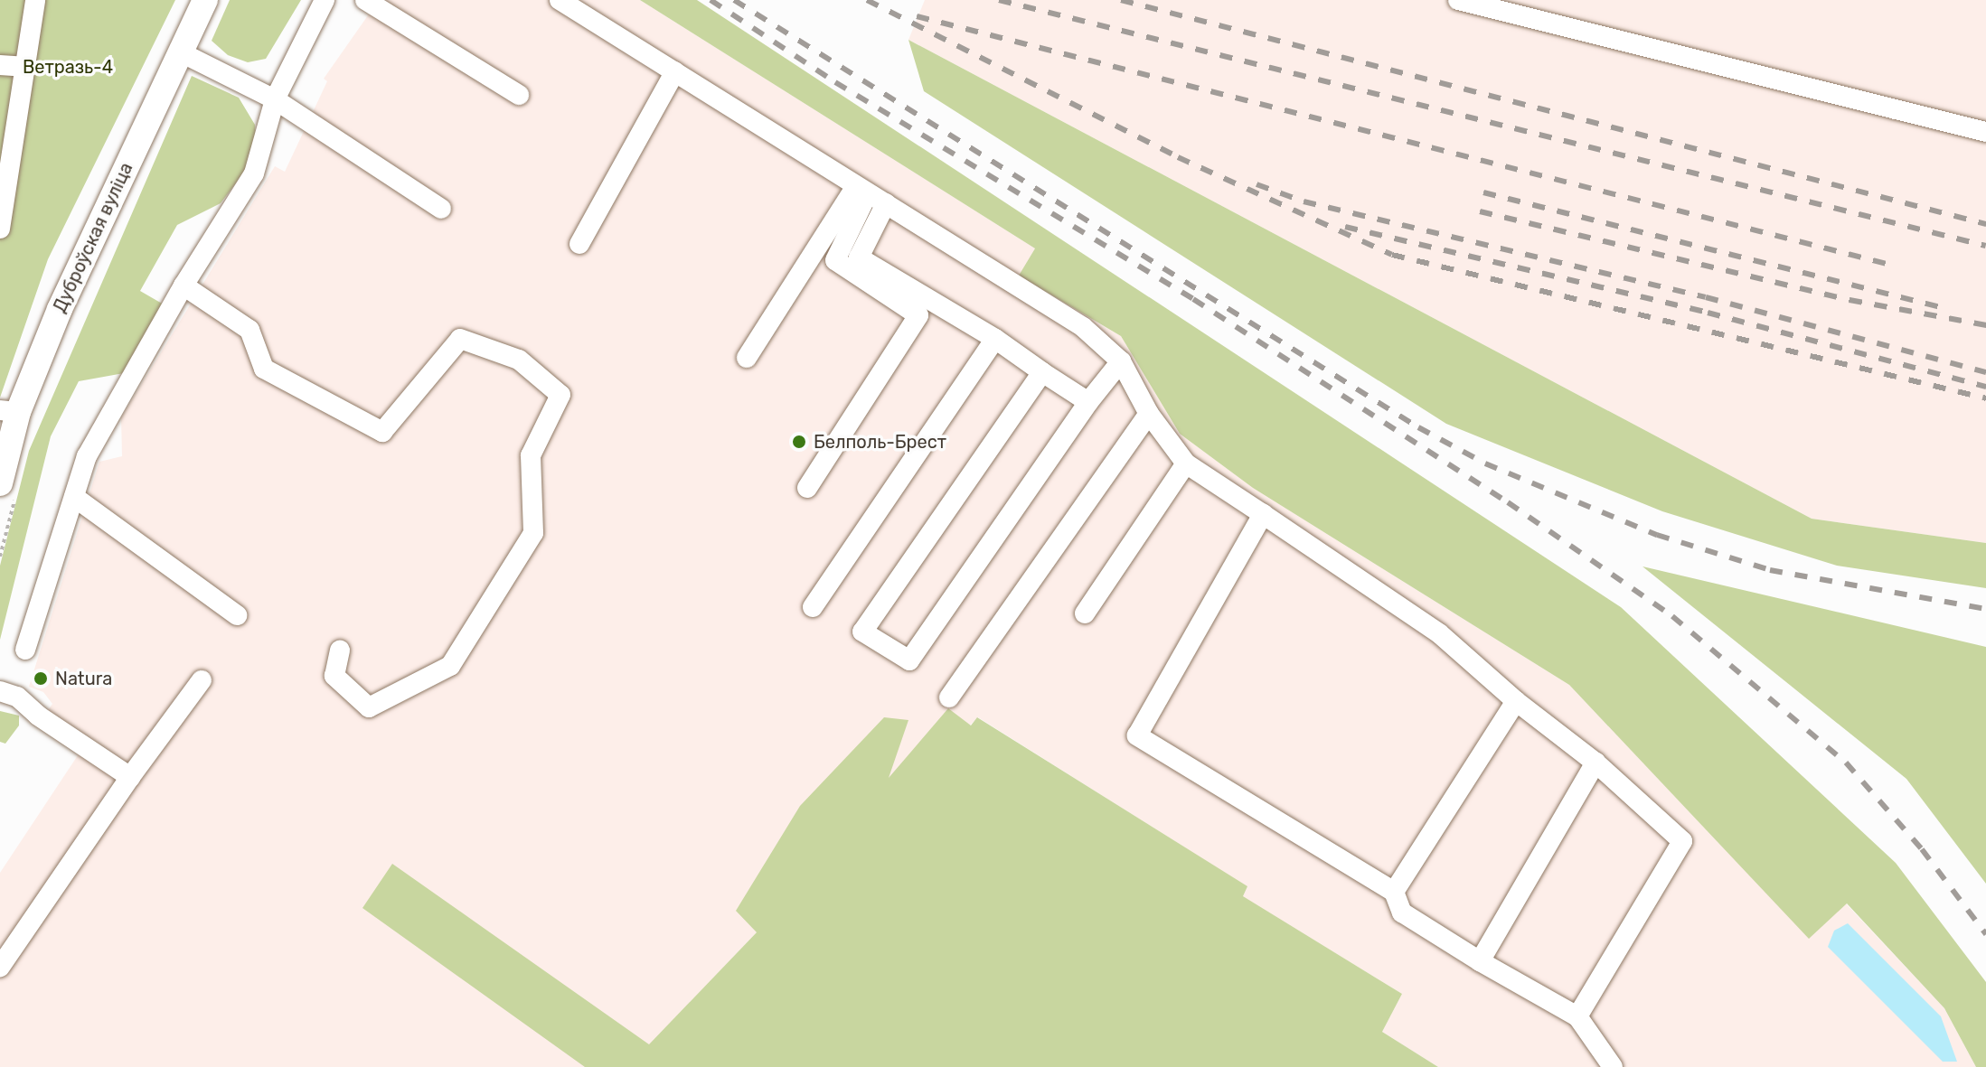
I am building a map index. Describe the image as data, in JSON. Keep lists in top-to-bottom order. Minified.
{"streets":{"main road":["Дуброўская вуліца"]},"parks":["Ветразь-4"],"places":["Белполь-Брест","Natura"]}
